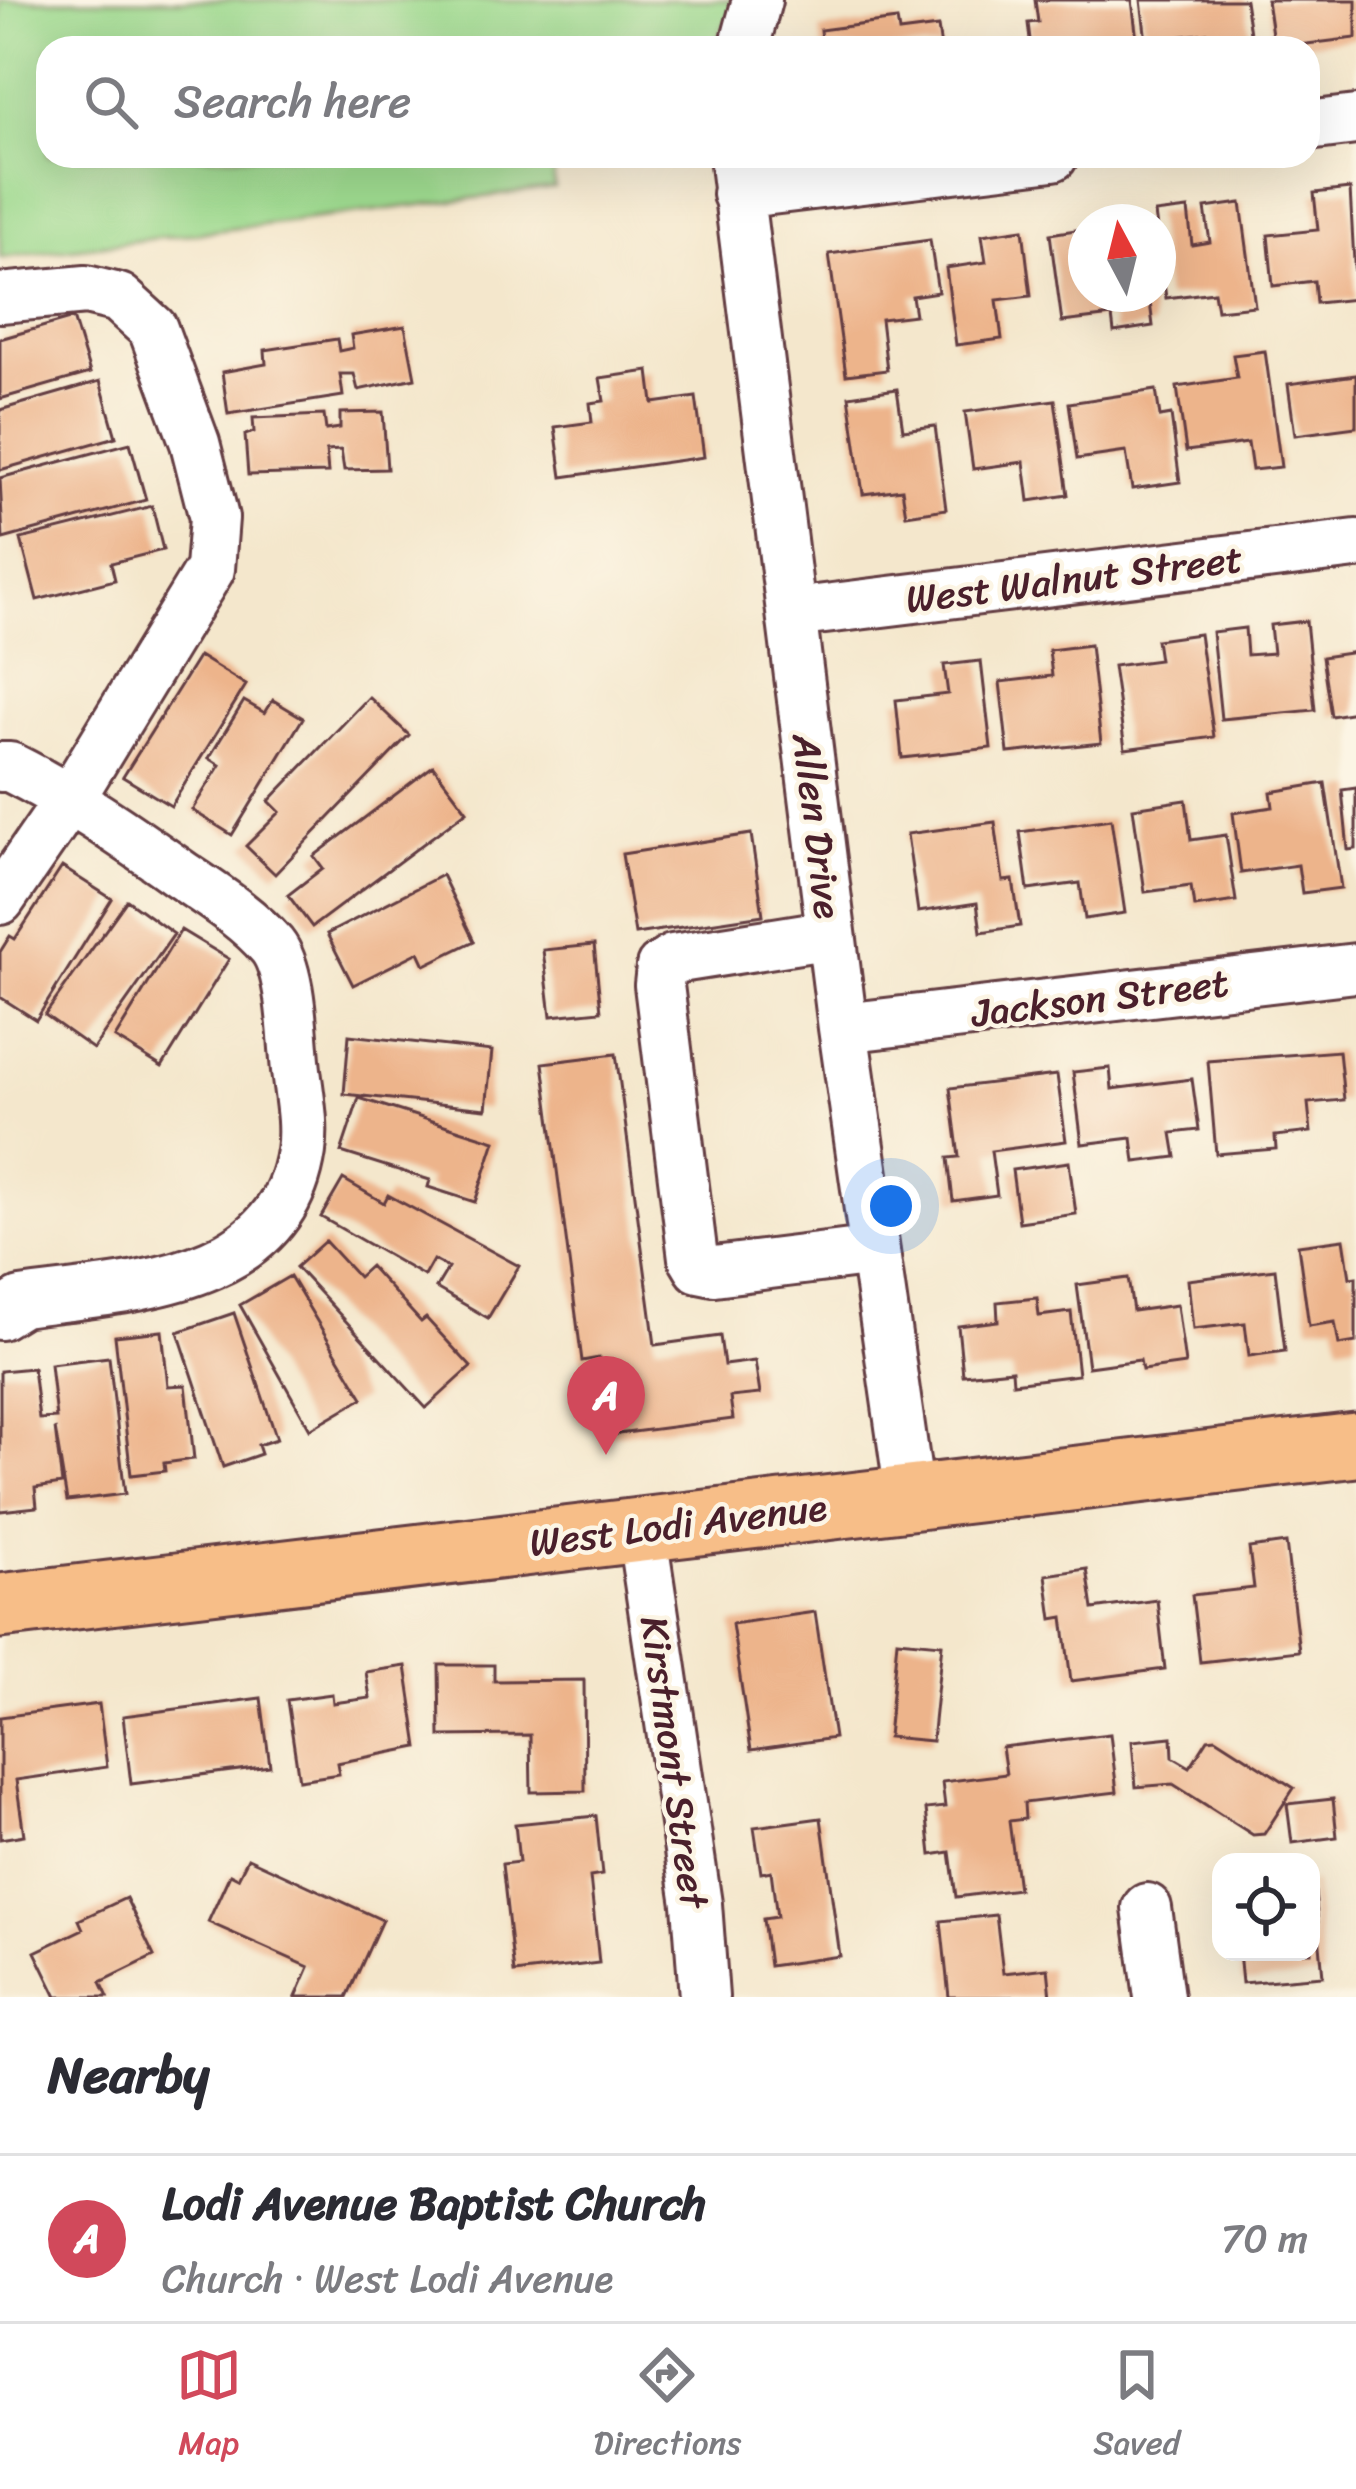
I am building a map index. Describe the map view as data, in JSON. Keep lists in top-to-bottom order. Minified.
{"streets":{"main road":["West Lodi Avenue"],"street":["West Walnut Street","Allen Drive","Jackson Street","Kirstmont Street"]},"crossings":[["West Walnut Street","Allen Drive"],["Allen Drive","Jackson Street"],["Allen Drive","West Lodi Avenue"],["West Lodi Avenue","Kirstmont Street"]],"north":"top","page":{"search":"Search here","pins":"A","heading":"Nearby","list":[{"mark":"A","name":"Lodi Avenue Baptist Church","note":"Church · West Lodi Avenue","value":"70 m"}],"nav":["Map","Directions","Saved"]}}
